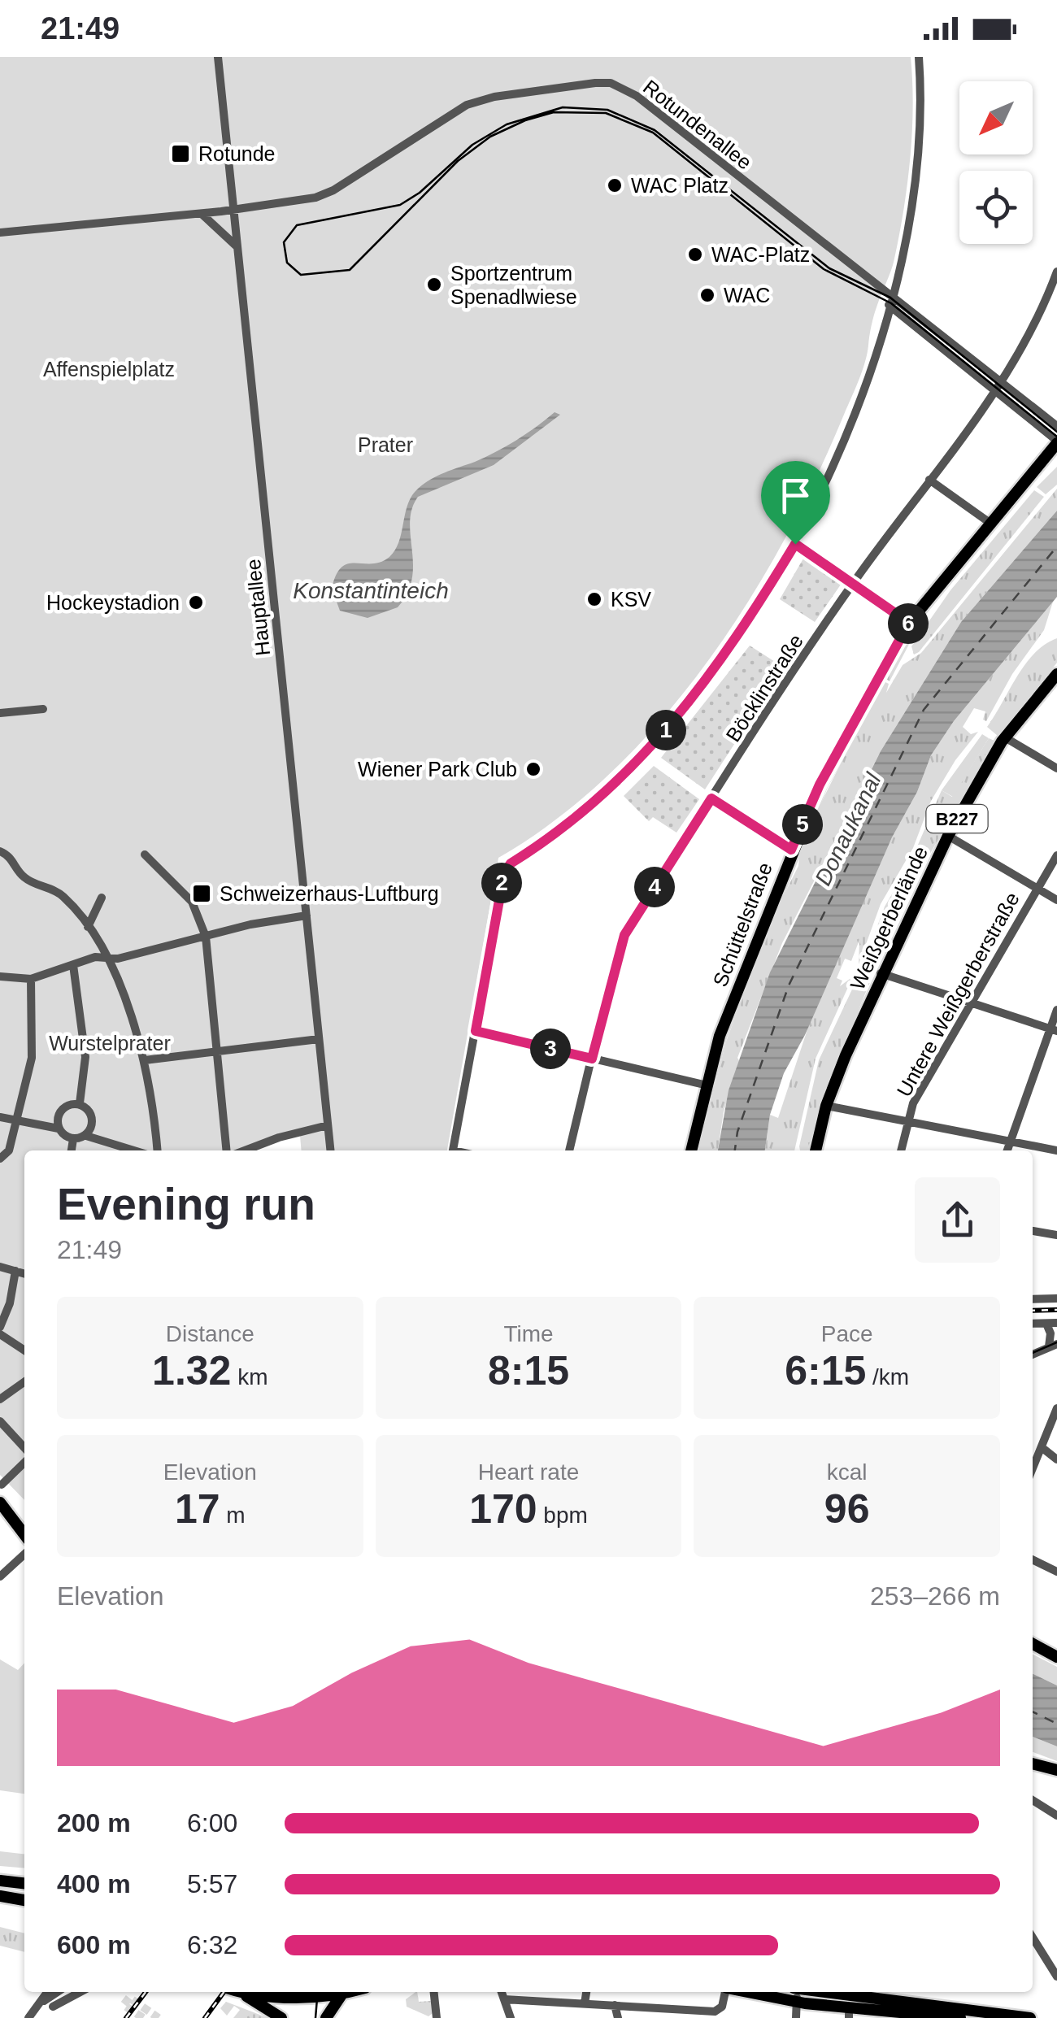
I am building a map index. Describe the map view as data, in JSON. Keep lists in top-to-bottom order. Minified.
{"streets":{"main road":["B227","Weißgerberlände","Schüttelstraße"],"street":["Rotundenallee","Hauptallee","Böcklinstraße","Untere Weißgerberstraße"]},"crossings":[["Rotundenallee","Hauptallee"],["Rotundenallee","Böcklinstraße"]],"water":["Konstantinteich","Donaukanal"],"parks":["Affenspielplatz","Prater","Wurstelprater"],"places":{"transit":["Rotunde","Schweizerhaus-Luftburg"],"other":["WAC Platz","WAC-Platz","Sportzentrum Spenadlwiese","WAC","KSV","Hockeystadion","Wiener Park Club"]},"north":"bottom left","page":{"status":"21:49","pins":["6","1","5","2","4","3"],"heading":["Evening run","21:49"],"stats":[["Distance","1.32 km"],["Time","8:15"],["Pace","6:15 /km"],["Elevation","17 m"],["Heart rate","170 bpm"],["kcal","96"]],"chart":["Elevation","253–266 m"],"list":[{"name":"200 m","note":"6:00"},{"name":"400 m","note":"5:57"},{"name":"600 m","note":"6:32"}]}}
